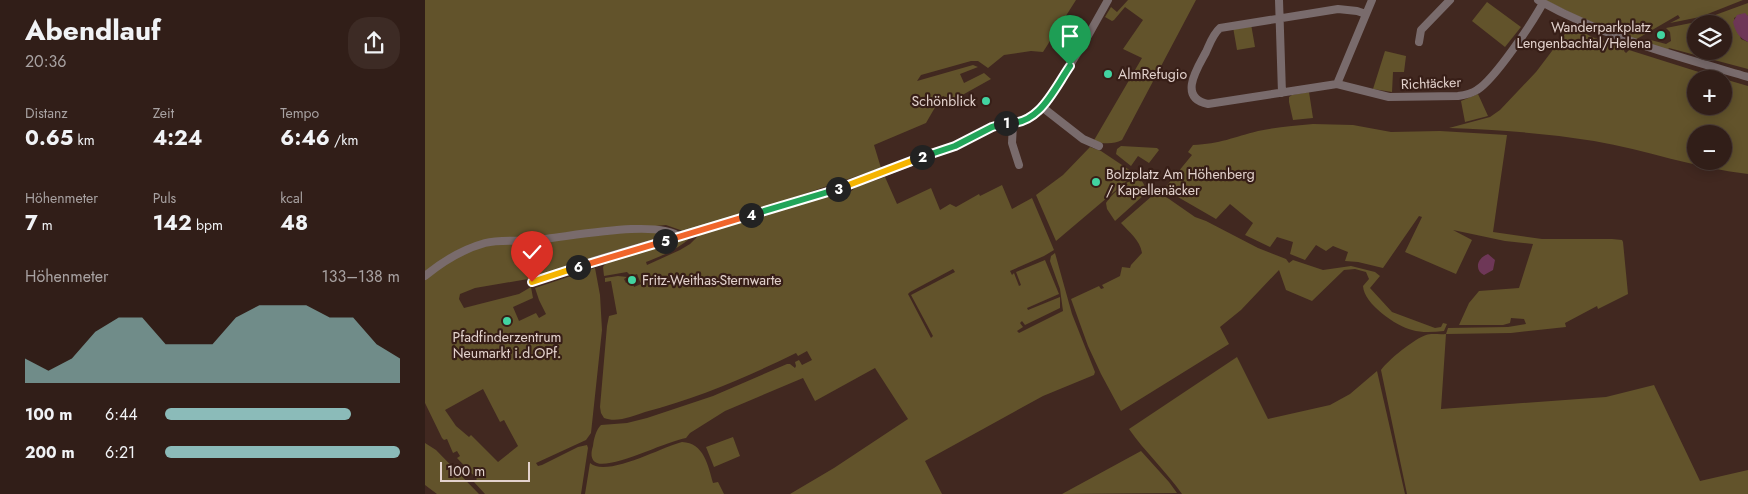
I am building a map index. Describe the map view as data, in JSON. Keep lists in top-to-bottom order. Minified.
{"streets":{"street":["Richtäcker"]},"places":["Wanderparkplatz Lengenbachtal/Helena","AlmRefugio","Schönblick","Bolzplatz Am Höhenberg / Kapellenäcker","Fritz-Weithas-Sternwarte","Pfadfinderzentrum Neumarkt i.d.OPf."],"scale_bar":"100 m","page":{"heading":["Abendlauf","20:36"],"map_buttons":["+","−"],"stats":[["Distanz","0.65 km"],["Zeit","4:24"],["Tempo","6:46 /km"],["Höhenmeter","7 m"],["Puls","142 bpm"],["kcal","48"]],"pins":["1","2","3","4","5","6"],"chart":["Höhenmeter","133–138 m"],"list":[{"name":"100 m","note":"6:44"},{"name":"200 m","note":"6:21"}],"scale":"100 m"}}
